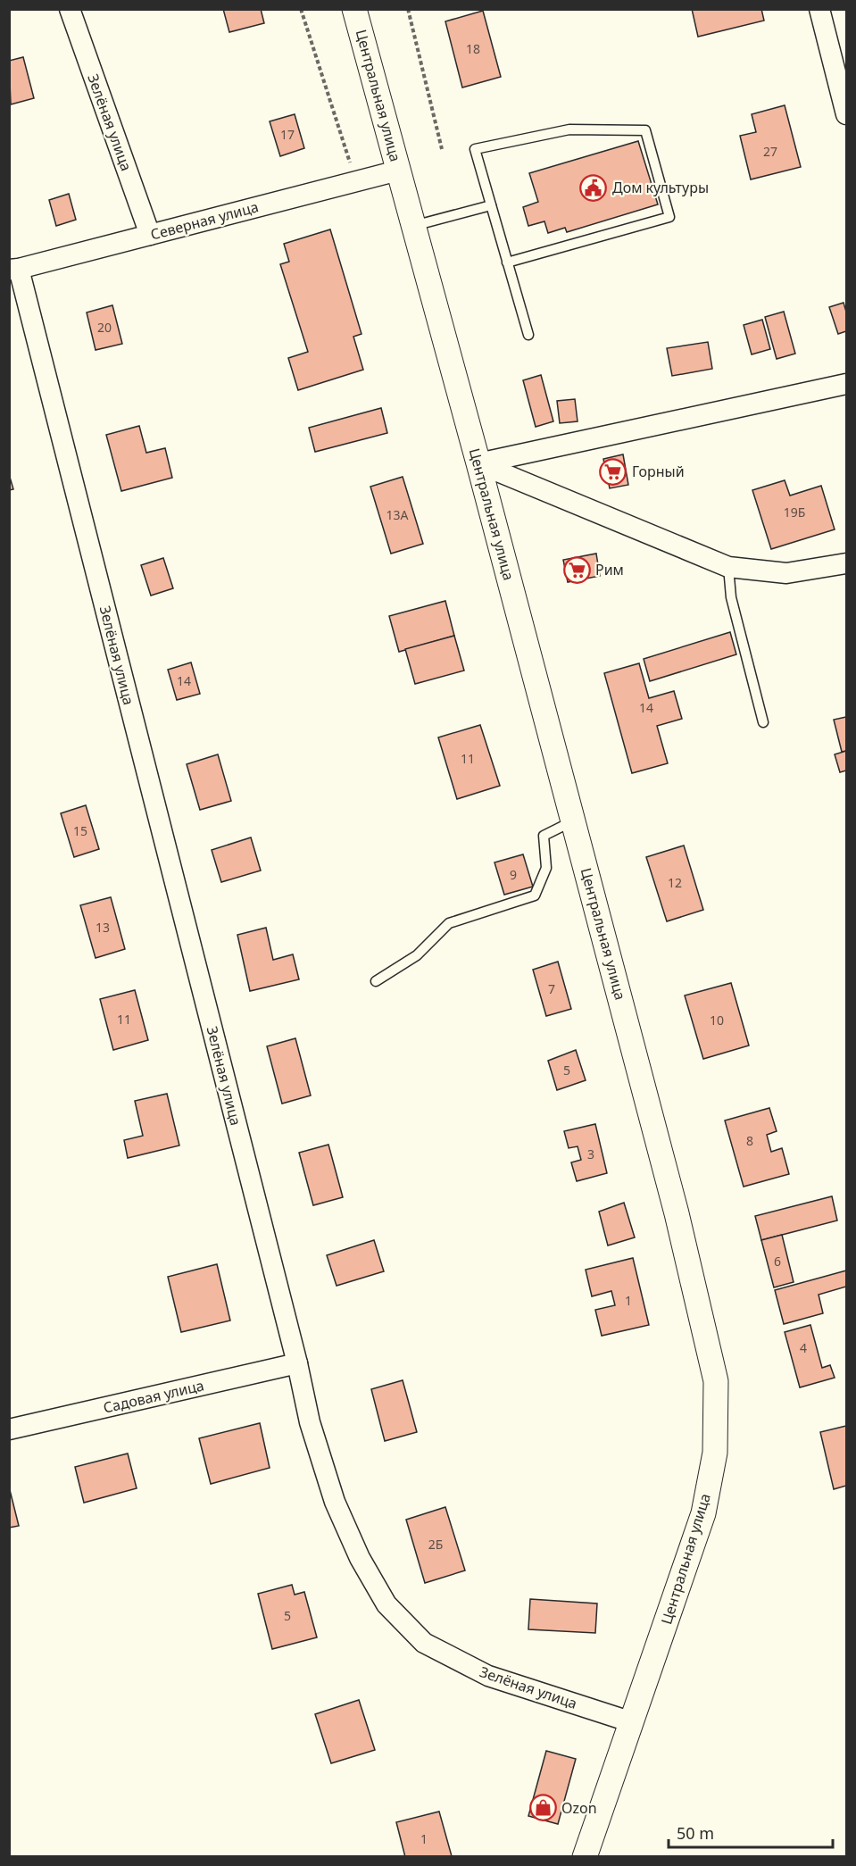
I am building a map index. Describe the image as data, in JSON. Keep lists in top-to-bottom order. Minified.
{"streets":{"street":["Центральная улица","Зелёная улица","Северная улица","Садовая улица"]},"crossings":[["Центральная улица","Зелёная улица"],["Центральная улица","Северная улица"],["Зелёная улица","Северная улица"],["Зелёная улица","Садовая улица"]],"places":{"public building":["Дом культуры"],"supermarket":["Горный","Рим"],"shop":["Ozon"]},"house_numbers":["18","17","27","20","19Б","13А","14","14","11","15","9","12","13","7","11","10","5","8","3","6","1","4","2Б","5","1"],"scale_bar":"50 m"}
